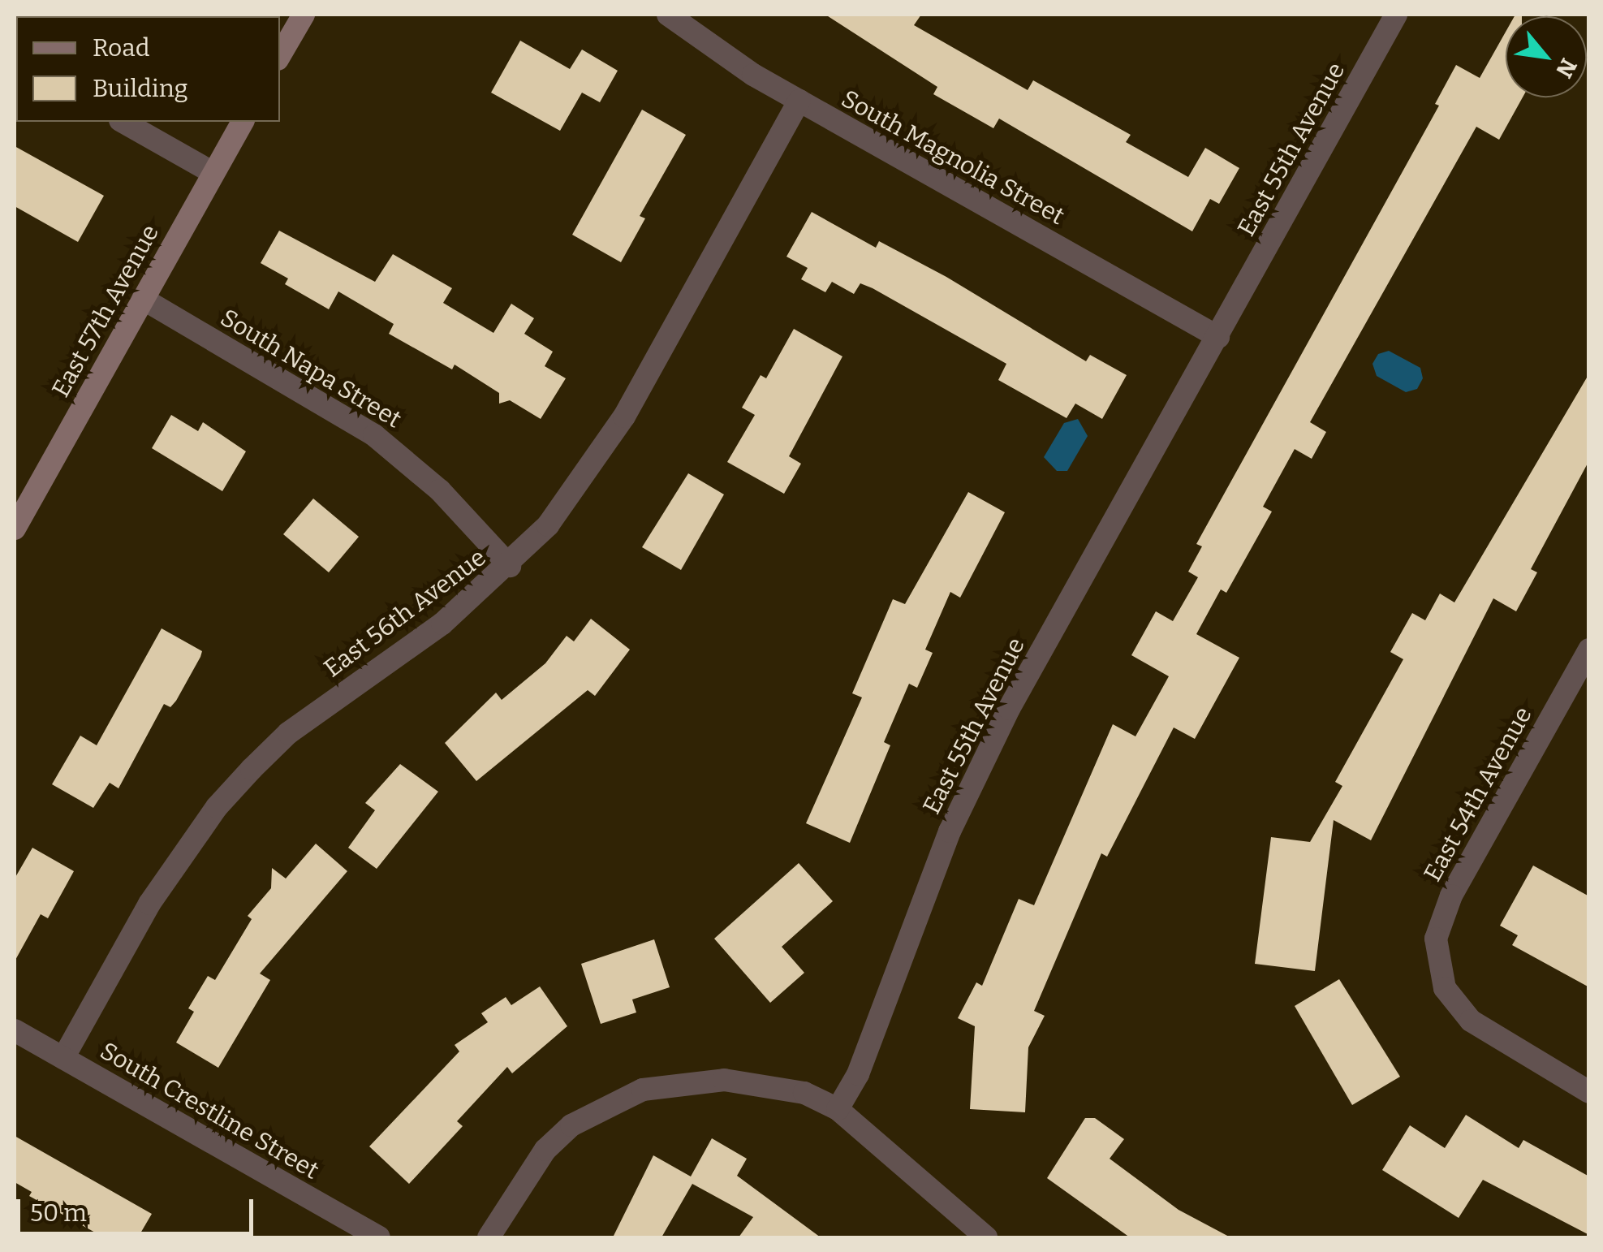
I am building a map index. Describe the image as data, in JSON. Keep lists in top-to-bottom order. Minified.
{"streets":{"main road":["East 57th Avenue"],"street":["East 55th Avenue","South Magnolia Street","South Napa Street","East 56th Avenue","East 54th Avenue","South Crestline Street"]},"crossings":[["East 55th Avenue","South Magnolia Street"],["South Magnolia Street","East 56th Avenue"],["East 57th Avenue","South Napa Street"],["South Napa Street","East 56th Avenue"],["East 56th Avenue","South Crestline Street"]],"legend":["Road","Building"],"scale_bar":"50 m","north":"bottom right"}
